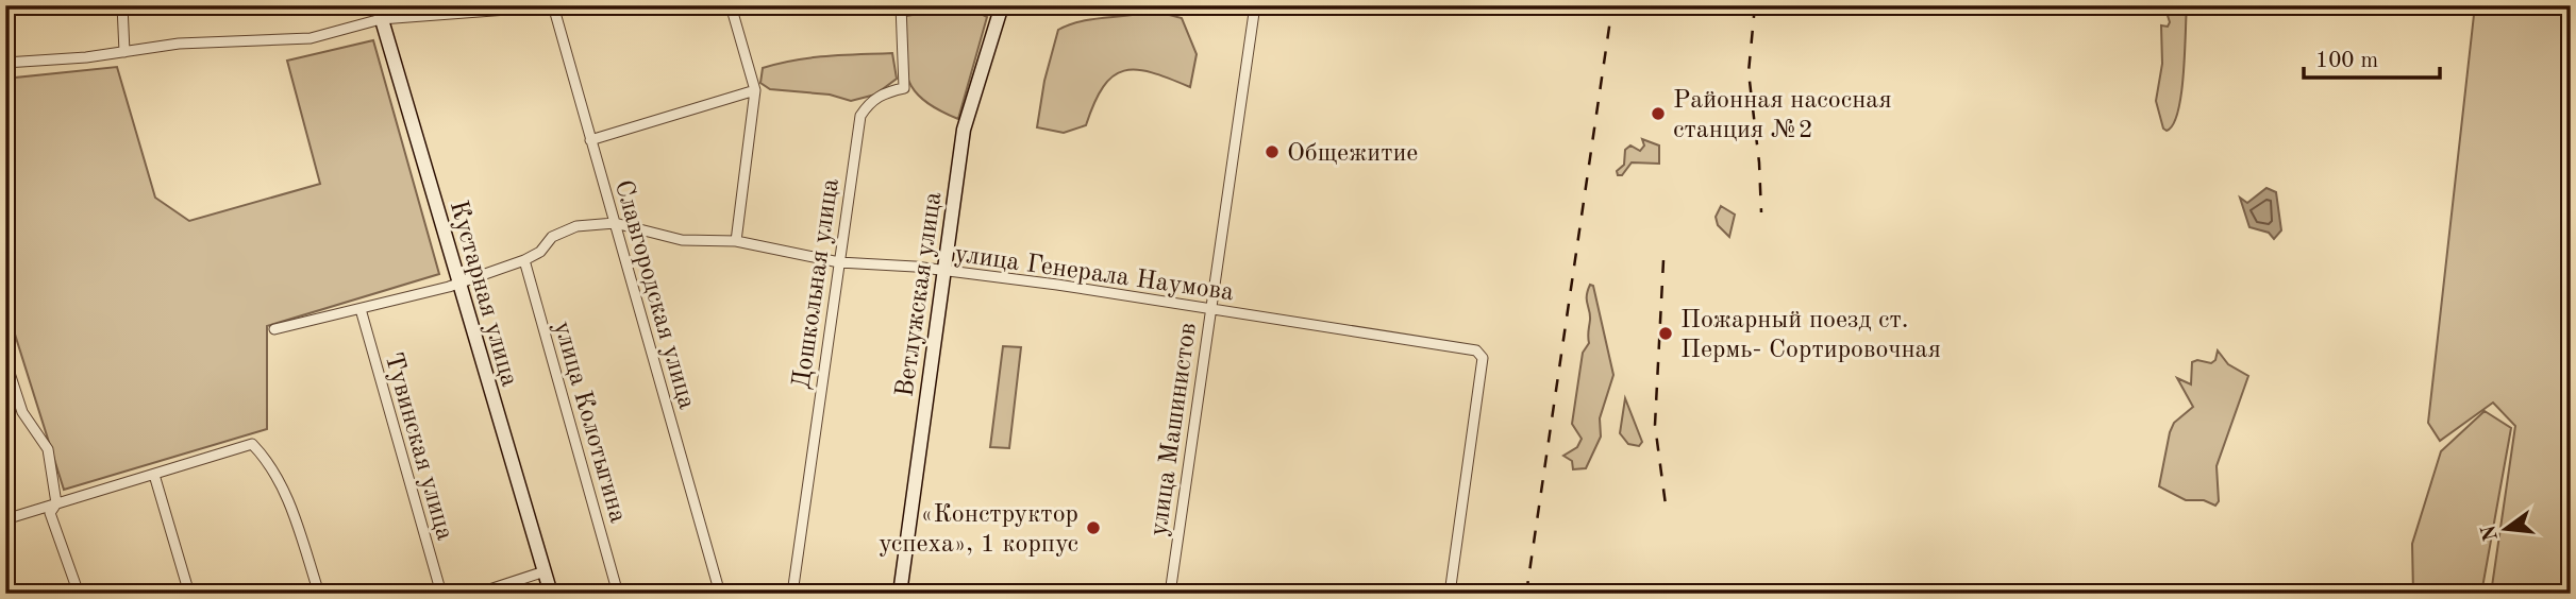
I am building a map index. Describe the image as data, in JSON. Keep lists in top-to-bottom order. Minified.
{"streets":{"street":["улица Генерала Наумова","Дошкольная улица","Кустарная улица","Славгородская улица","Ветлужская улица","улица Колотыгина","улица Машинистов","Тувинская улица"]},"crossings":[["улица Генерала Наумова","Дошкольная улица"],["улица Генерала Наумова","Кустарная улица"],["улица Генерала Наумова","Славгородская улица"],["улица Генерала Наумова","Ветлужская улица"],["улица Генерала Наумова","улица Колотыгина"],["улица Генерала Наумова","улица Машинистов"],["улица Генерала Наумова","Тувинская улица"]],"places":["Районная насосная станция №2","Общежитие","Пожарный поезд ст. Пермь- Сортировочная","«Конструктор успеха», 1 корпус"],"scale_bar":"100 m","north":"left"}
